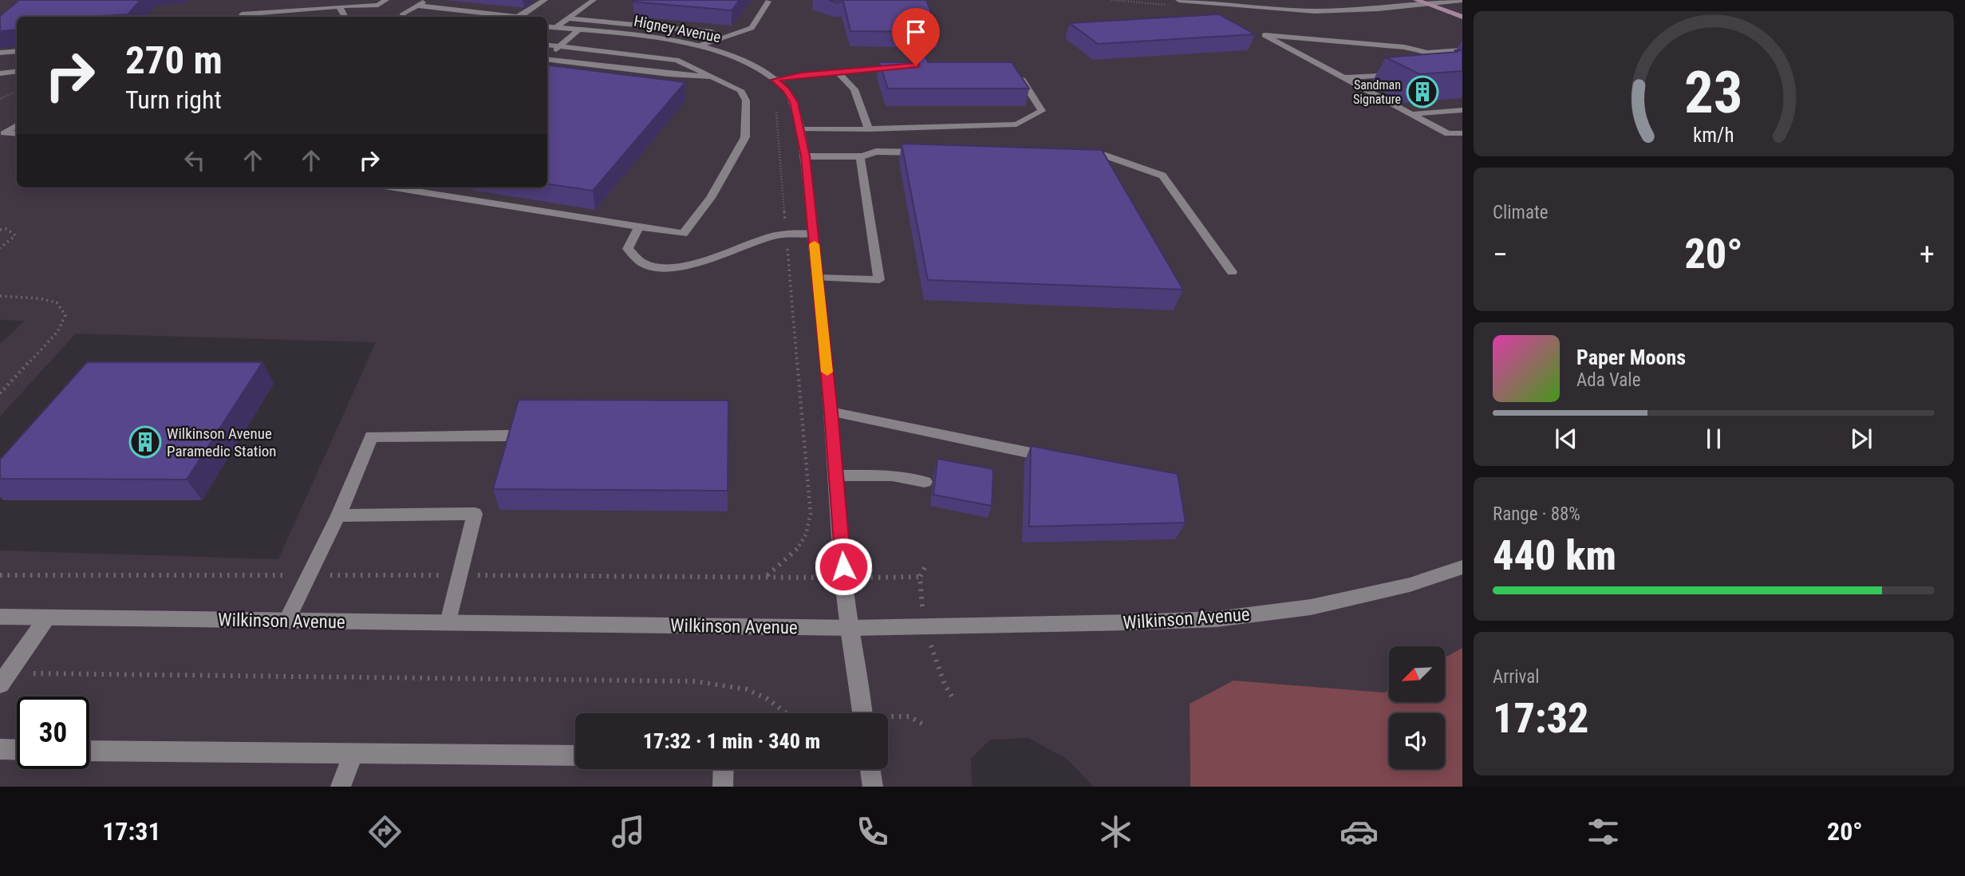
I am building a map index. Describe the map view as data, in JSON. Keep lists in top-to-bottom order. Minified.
{"streets":{"street":["Higney Avenue","Wilkinson Avenue"]},"crossings":[["Higney Avenue","Wilkinson Avenue"]],"places":{"building":["Sandman Signature","Wilkinson Avenue Paramedic Station"]},"north":"bottom left","page":{"turn":["270 m","Turn right"],"tile":["Climate",["Range · 88%","440 km"],["Arrival","17:32"]],"heat":["−","20°","+"],"song":["Paper Moons","Ada Vale"],"limit":"30","trip":"17:32 · 1 min · 340 m","tabs":["17:31","20°"],"gauge":["23","km/h"]}}
